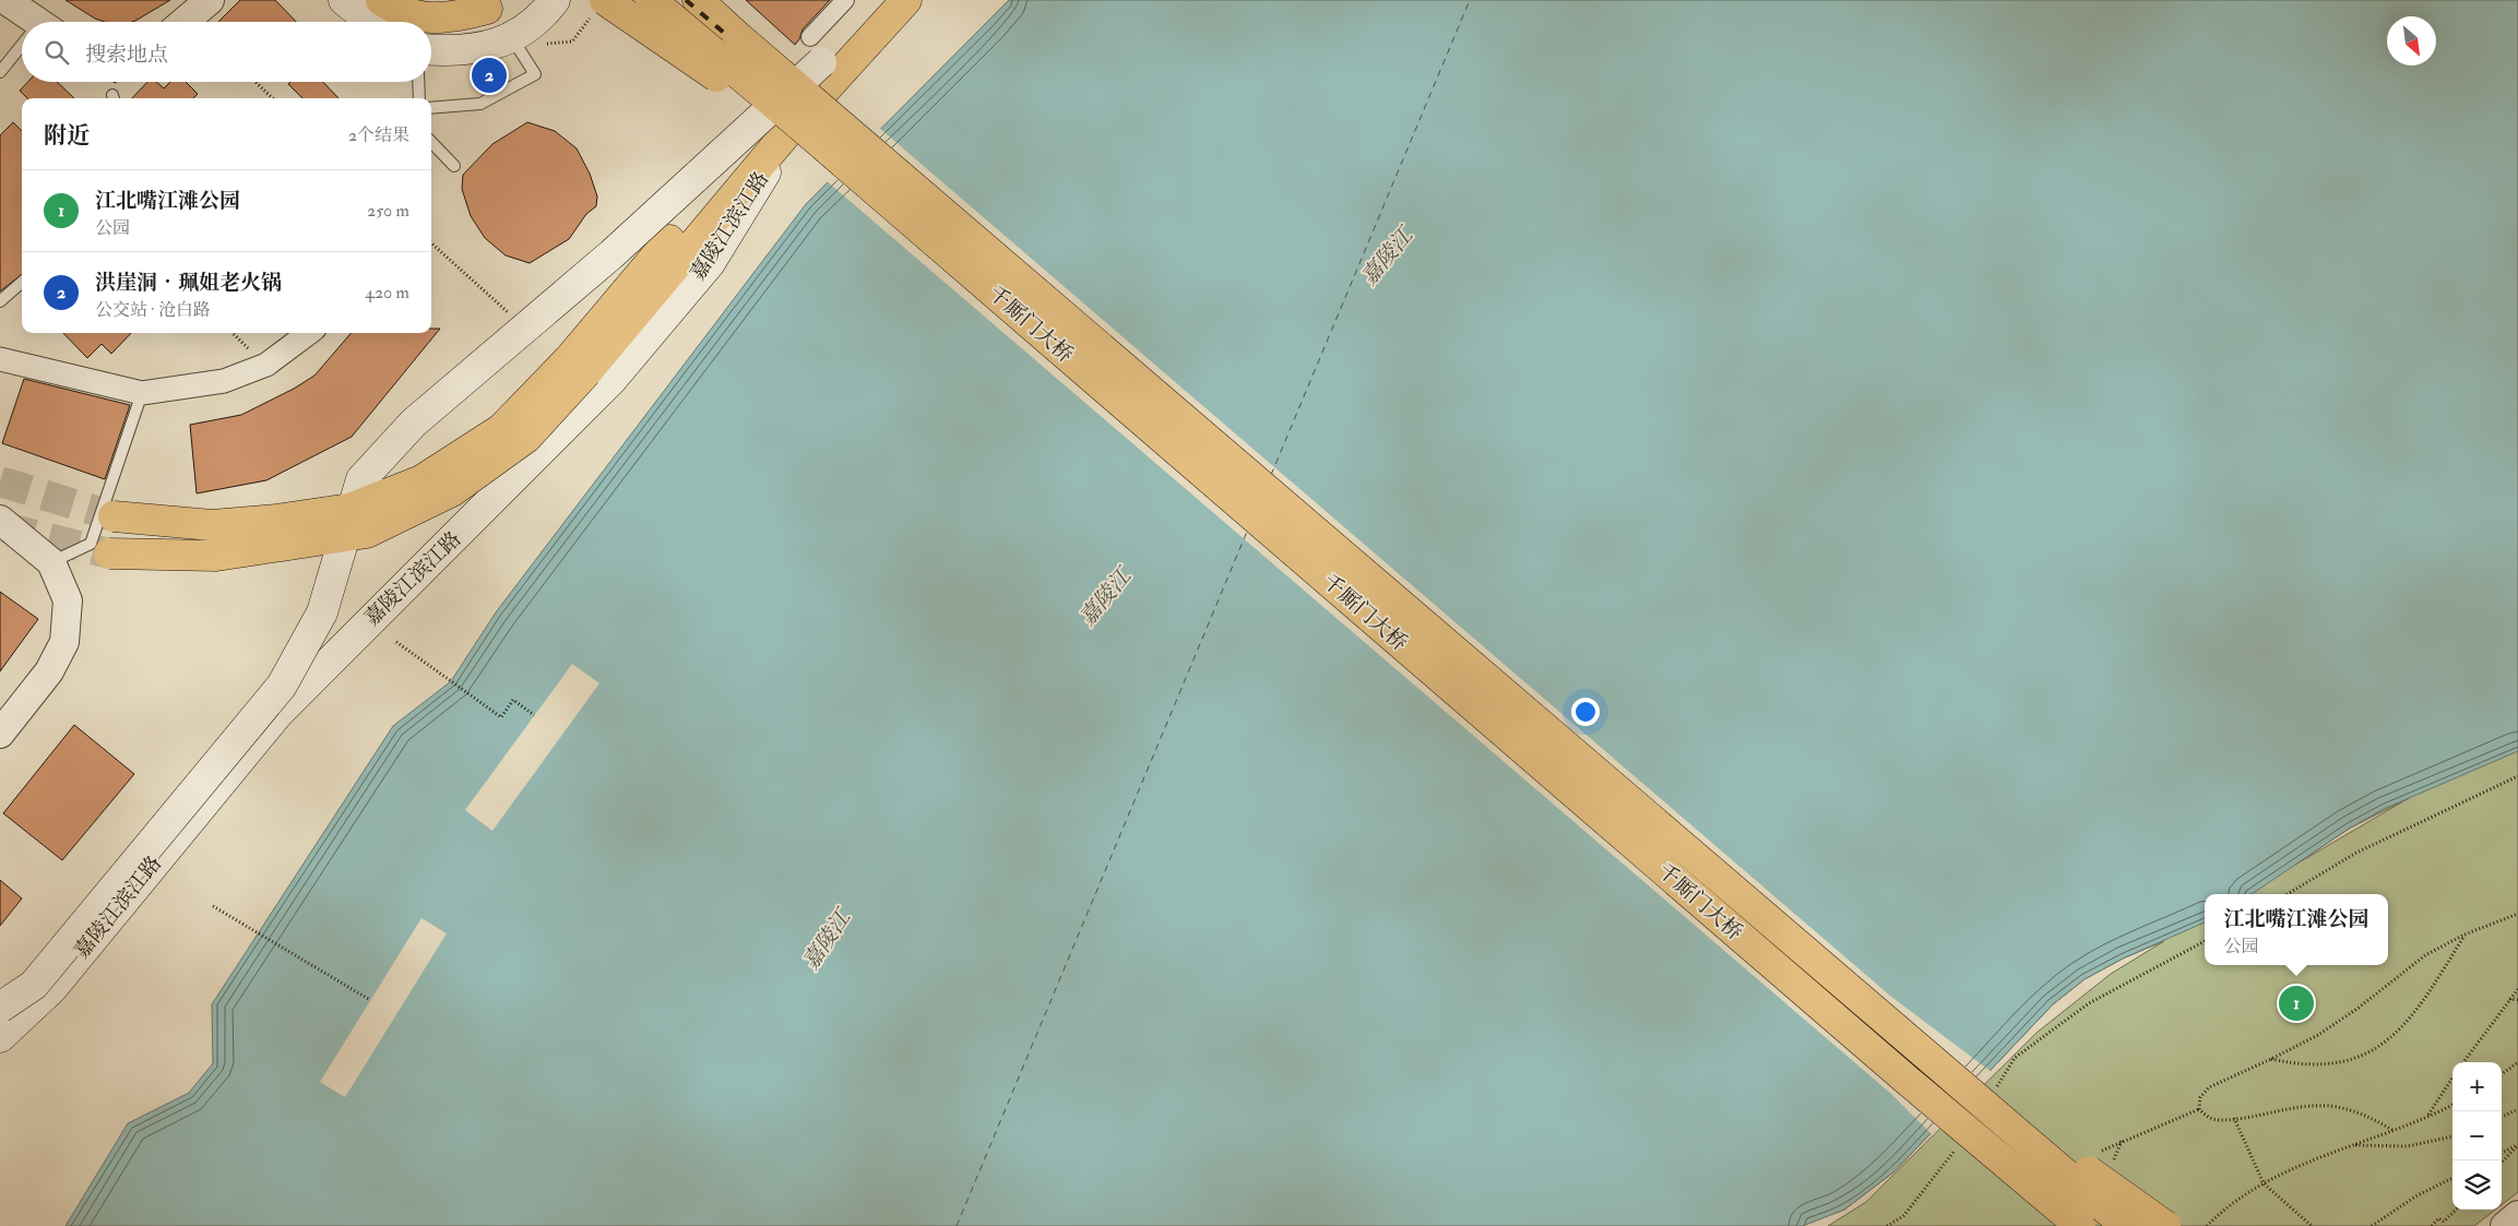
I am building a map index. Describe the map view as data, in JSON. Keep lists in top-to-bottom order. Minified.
{"streets":{"main road":["嘉陵江滨江路","千厮门大桥"]},"crossings":[["嘉陵江滨江路","千厮门大桥"]],"water":["嘉陵江"],"north":"bottom right","page":{"search":"搜索地点","pins":["2","1"],"heading":["附近","2个结果"],"list":[{"mark":"1","name":"江北嘴江滩公园","note":"公园","value":"250 m"},{"mark":"2","name":"洪崖洞‧珮姐老火锅","note":"公交站 · 沧白路","value":"420 m"}],"popup":["江北嘴江滩公园","公园"],"map_buttons":["+","−"]}}
